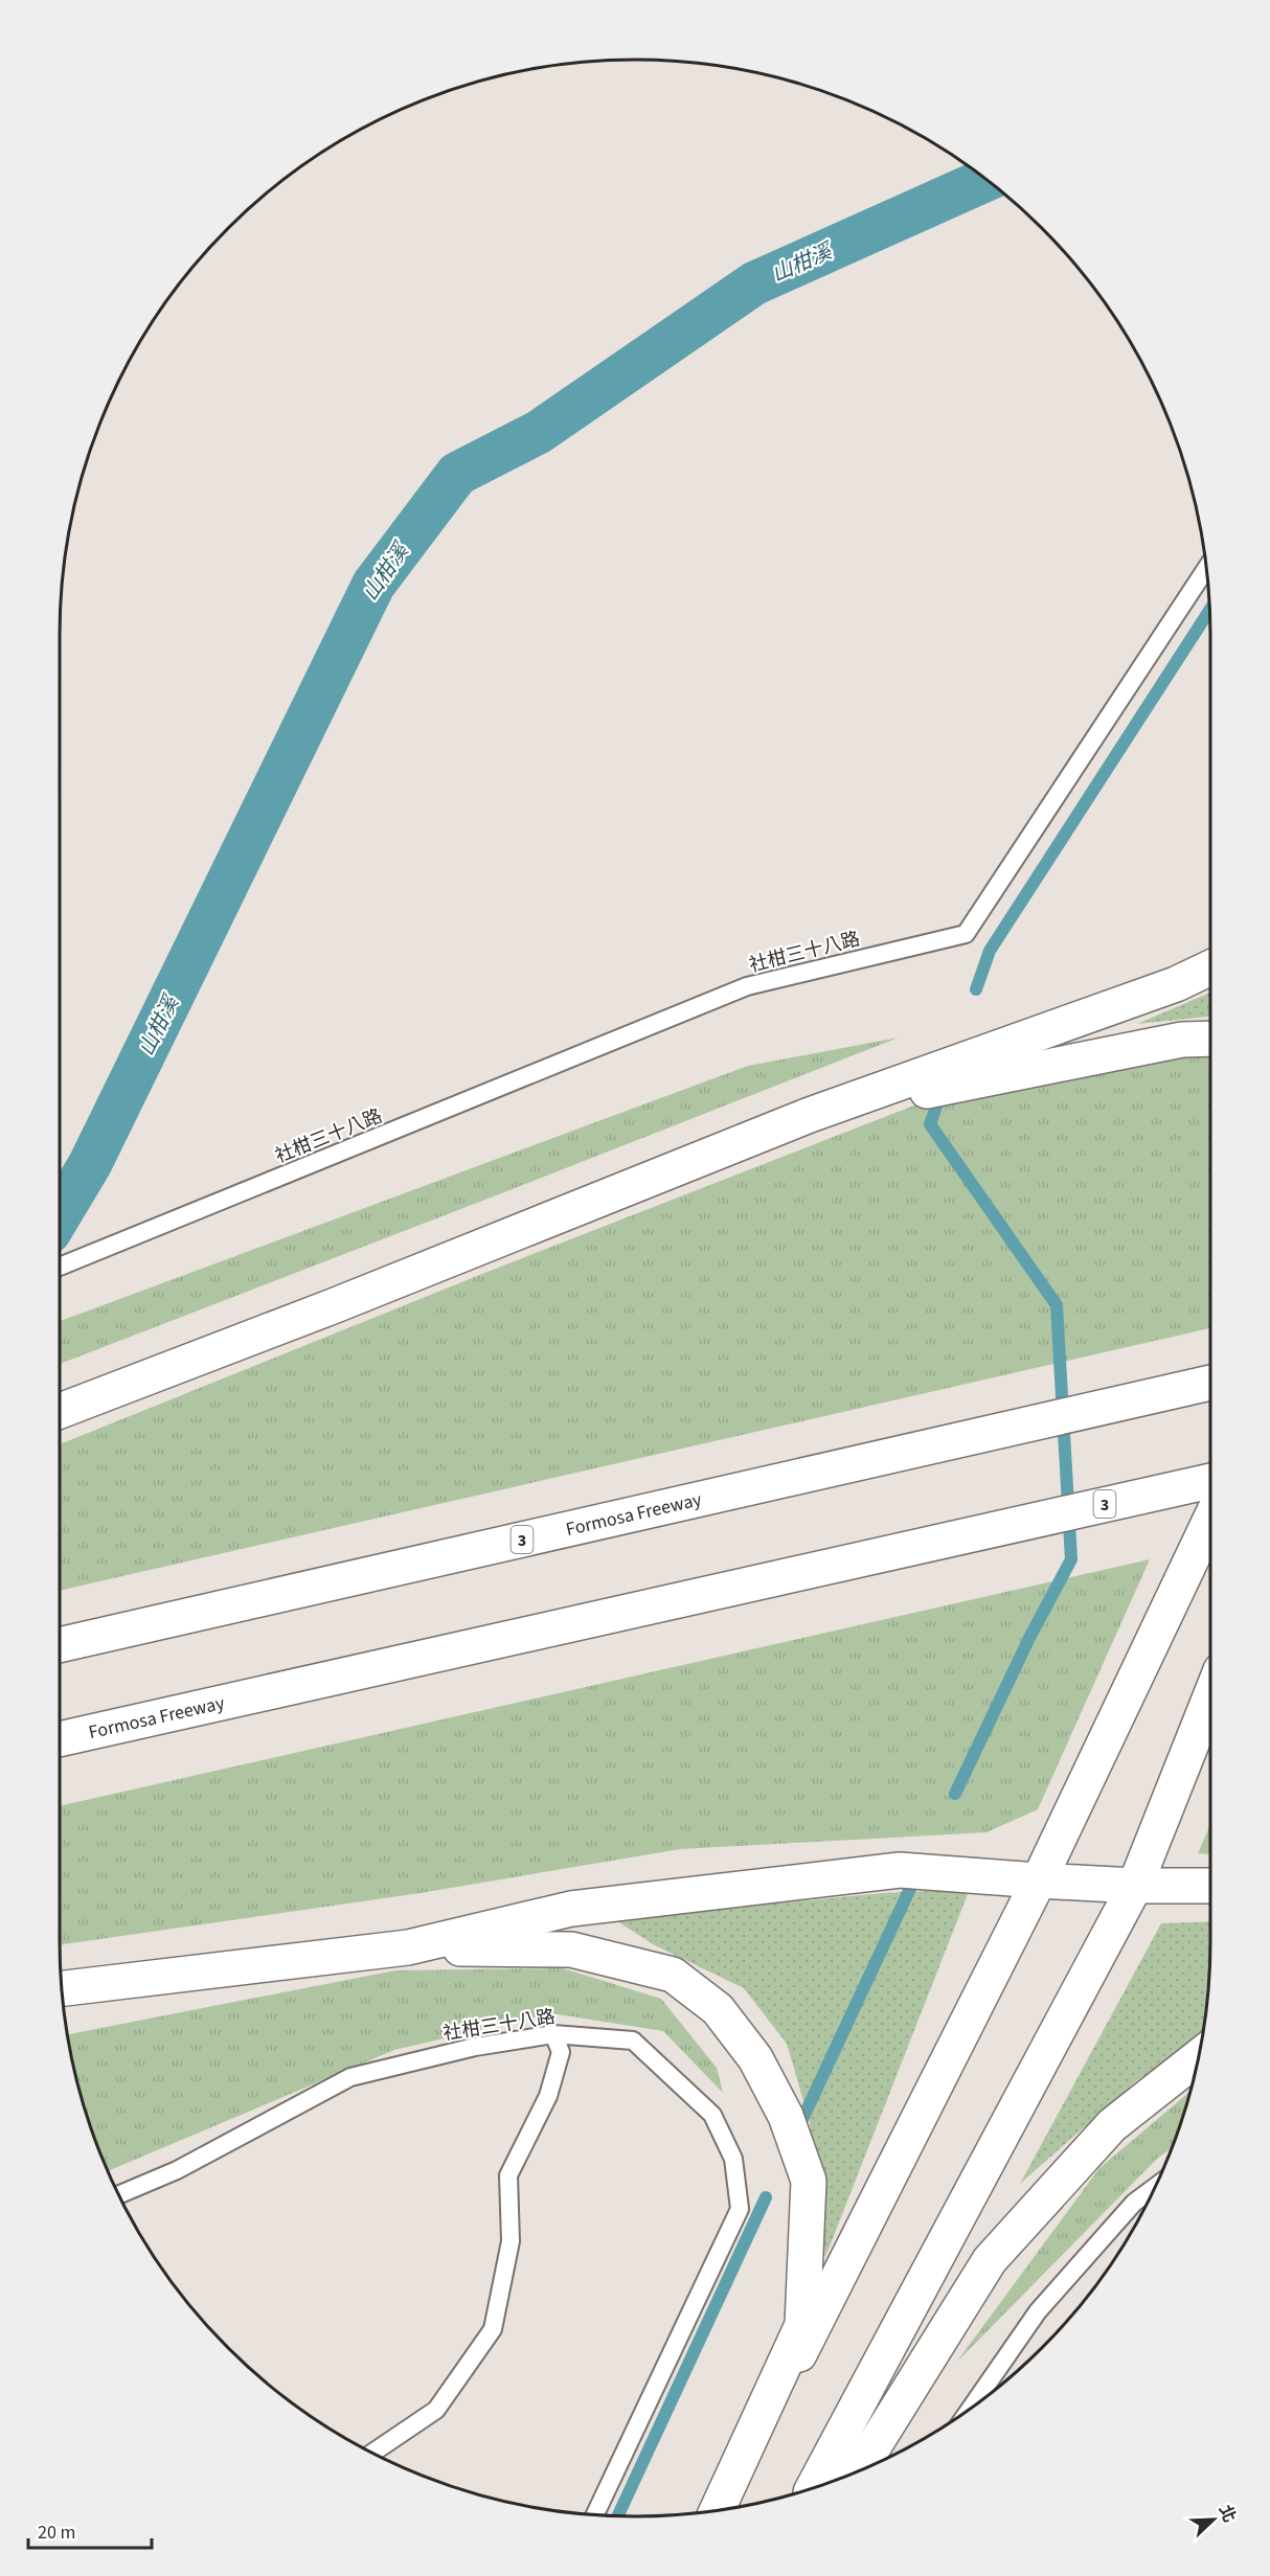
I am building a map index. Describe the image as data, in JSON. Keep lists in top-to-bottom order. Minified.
{"streets":{"main road":["3","Formosa Freeway"],"lane":["社柑三十八路"]},"water":["山柑溪"],"scale_bar":"20 m","north":"top right"}
